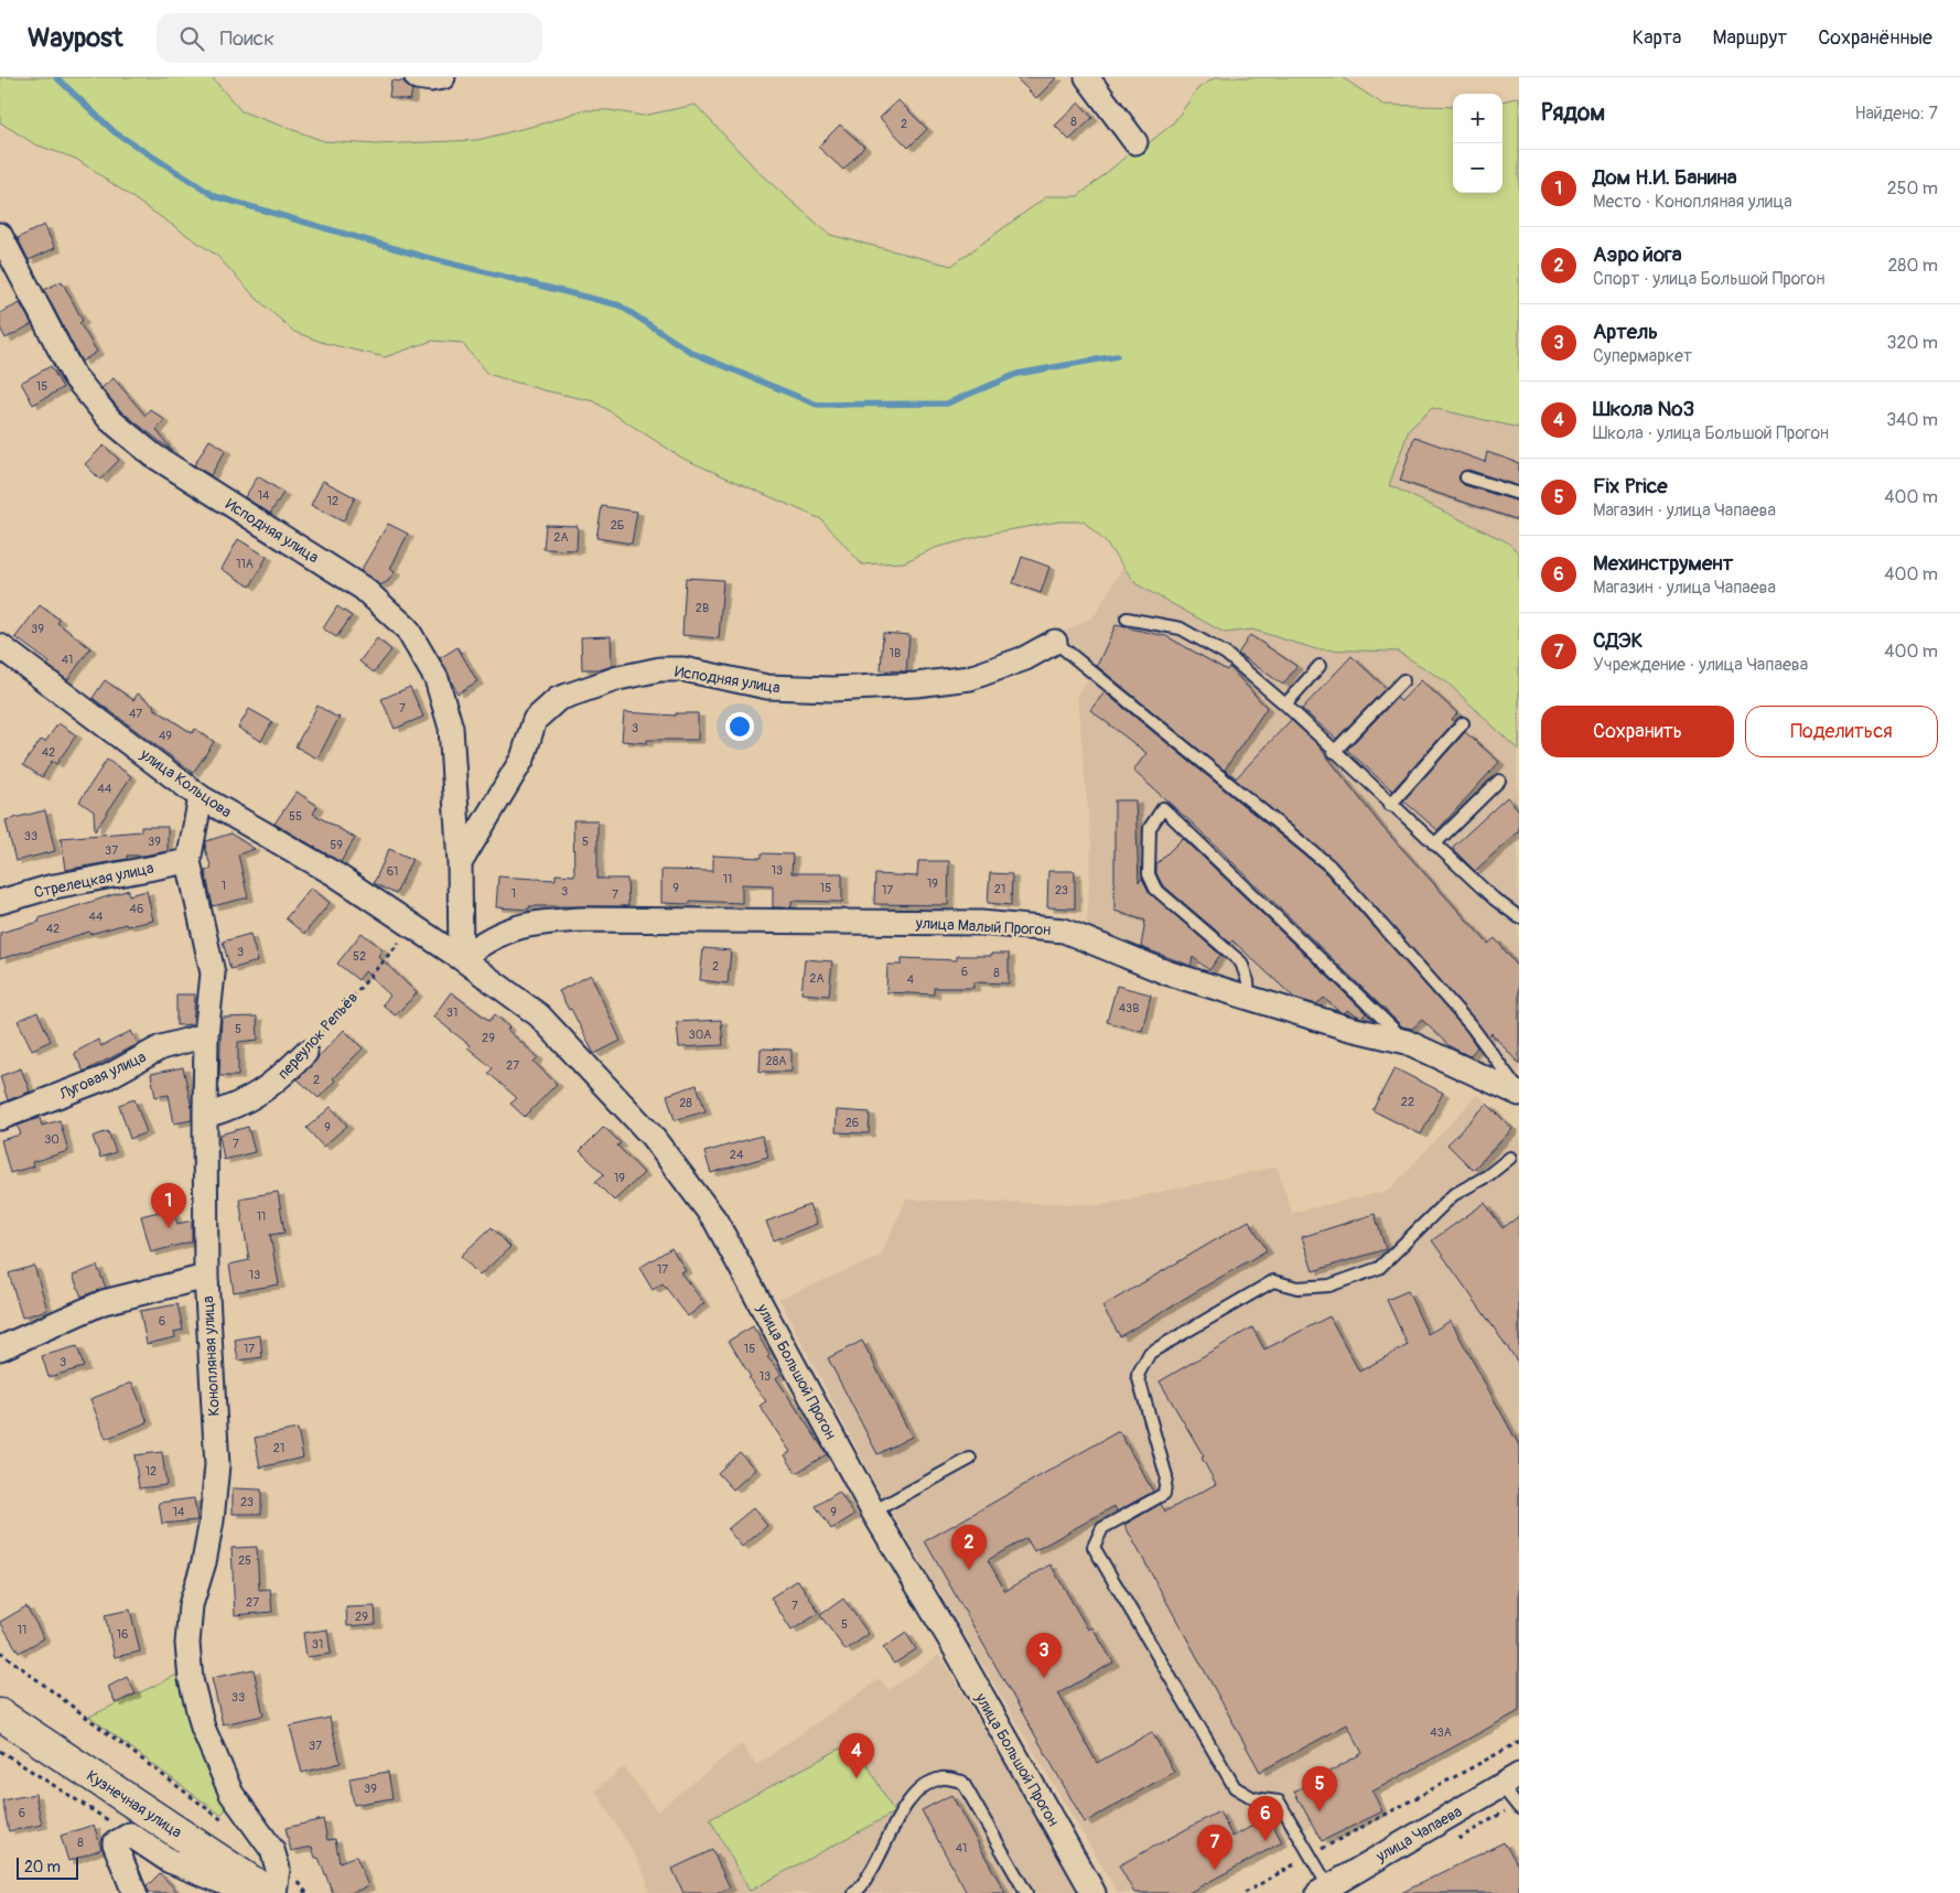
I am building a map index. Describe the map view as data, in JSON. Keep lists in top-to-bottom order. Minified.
{"streets":{"main road":["Кузнечная улица"],"street":["Исподняя улица","улица Кольцова","Стрелецкая улица","улица Малый Прогон","переулок Репьёв","Луговая улица","Конопляная улица","улица Большой Прогон","улица Чапаева"]},"crossings":[["Исподняя улица","улица Малый Прогон"],["Исподняя улица","улица Большой Прогон"],["улица Кольцова","переулок Репьёв"],["улица Кольцова","Конопляная улица"],["улица Кольцова","улица Большой Прогон"],["Стрелецкая улица","Конопляная улица"],["улица Малый Прогон","улица Большой Прогон"],["переулок Репьёв","Конопляная улица"],["переулок Репьёв","улица Большой Прогон"],["Луговая улица","Конопляная улица"]],"house_numbers":["8","2","15","14","12","2Б","2А","11А","2В","39","1В","41","7","47","3","49","42","44","55","33","39","5","59","37","13","61","11","19","1","9","15","21","17","23","3","1","7","46","44","42","3","52","2","6","8","2А","4","43В","31","5","30А","29","28А","27","2","22","28","26","9","30","7","24","19","11","17","13","6","17","15","3","13","21","12","23","14","9","25","27","7","29","5","11","16","31","33","43А","37","39","6","8","41"],"scale_bar":"20 m","page":{"header":"Waypost","search":"Поиск","nav":["Карта","Маршрут","Сохранённые"],"heading":["Рядом","Найдено: 7"],"map_buttons":["+","−"],"list":[{"mark":"1","name":"Дом Н.И. Банина","note":"Место · Конопляная улица","value":"250 m"},{"mark":"2","name":"Аэро йога","note":"Спорт · улица Большой Прогон","value":"280 m"},{"mark":"3","name":"Артель","note":"Супермаркет","value":"320 m"},{"mark":"4","name":"Школа №3","note":"Школа · улица Большой Прогон","value":"340 m"},{"mark":"5","name":"Fix Price","note":"Магазин · улица Чапаева","value":"400 m"},{"mark":"6","name":"Мехинструмент","note":"Магазин · улица Чапаева","value":"400 m"},{"mark":"7","name":"СДЭК","note":"Учреждение · улица Чапаева","value":"400 m"}],"buttons":["Сохранить","Поделиться"],"pins":["1","2","3","4","5","6","7"],"scale":"20 m"}}
